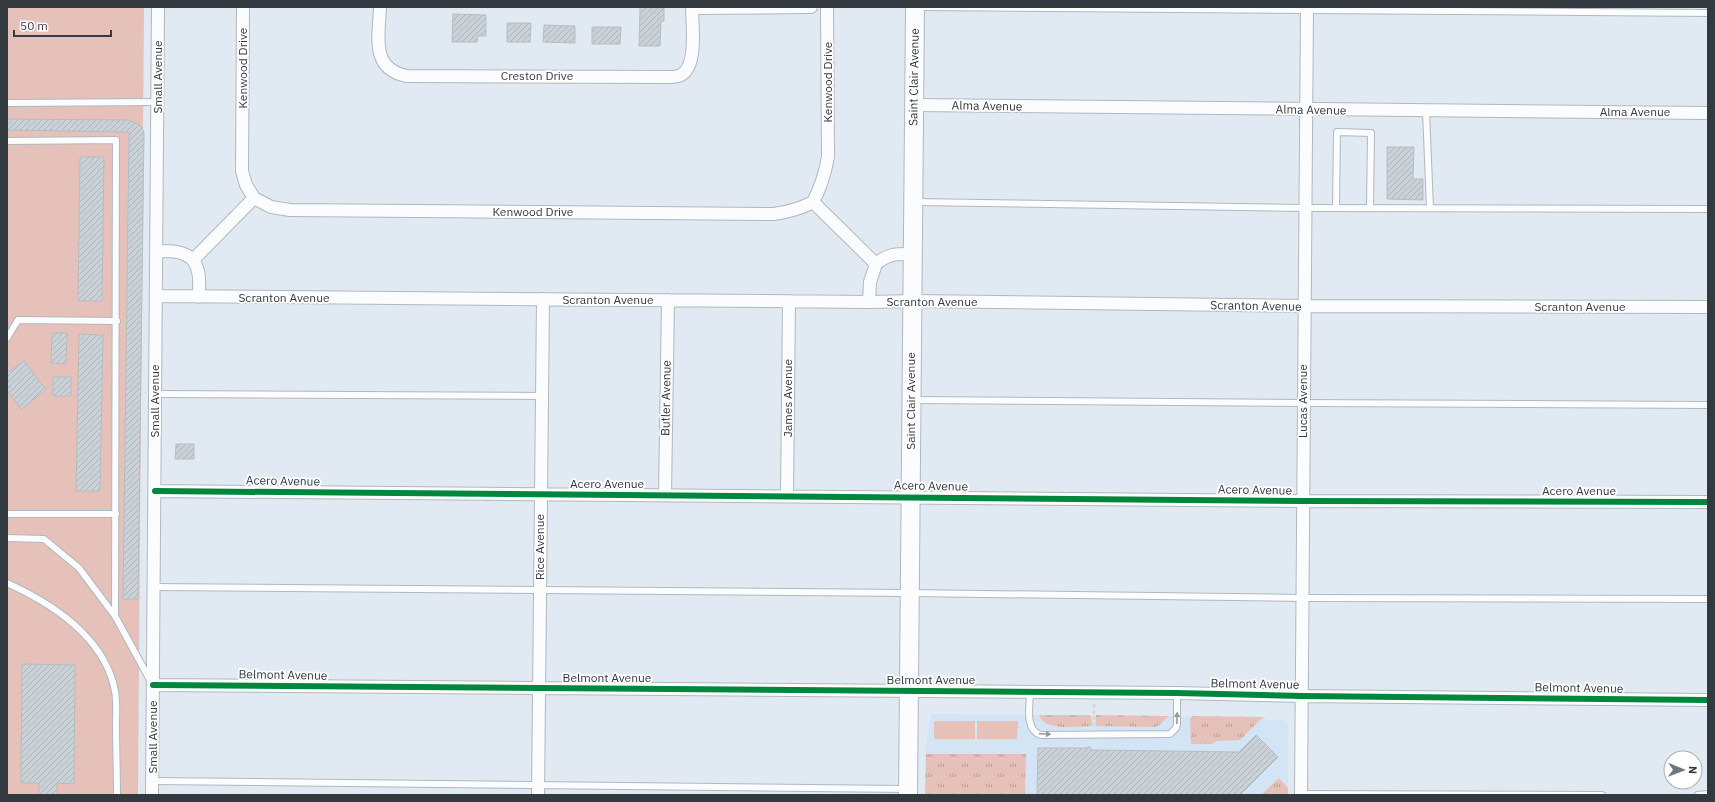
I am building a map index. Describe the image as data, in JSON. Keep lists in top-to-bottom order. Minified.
{"streets":{"street":["Kenwood Drive","Creston Drive","Small Avenue","Saint Clair Avenue","Alma Avenue","Scranton Avenue","Butler Avenue","James Avenue","Lucas Avenue","Acero Avenue","Rice Avenue","Belmont Avenue"]},"crossings":[["Small Avenue","Scranton Avenue"],["Small Avenue","Acero Avenue"],["Small Avenue","Belmont Avenue"],["Saint Clair Avenue","Alma Avenue"],["Saint Clair Avenue","Scranton Avenue"],["Saint Clair Avenue","Acero Avenue"],["Saint Clair Avenue","Belmont Avenue"],["Alma Avenue","Lucas Avenue"],["Scranton Avenue","Butler Avenue"],["Scranton Avenue","James Avenue"],["Scranton Avenue","Lucas Avenue"],["Scranton Avenue","Rice Avenue"],["Butler Avenue","Acero Avenue"],["James Avenue","Acero Avenue"],["Lucas Avenue","Acero Avenue"],["Lucas Avenue","Belmont Avenue"],["Acero Avenue","Rice Avenue"],["Rice Avenue","Belmont Avenue"]],"scale_bar":"50 m","north":"right"}
